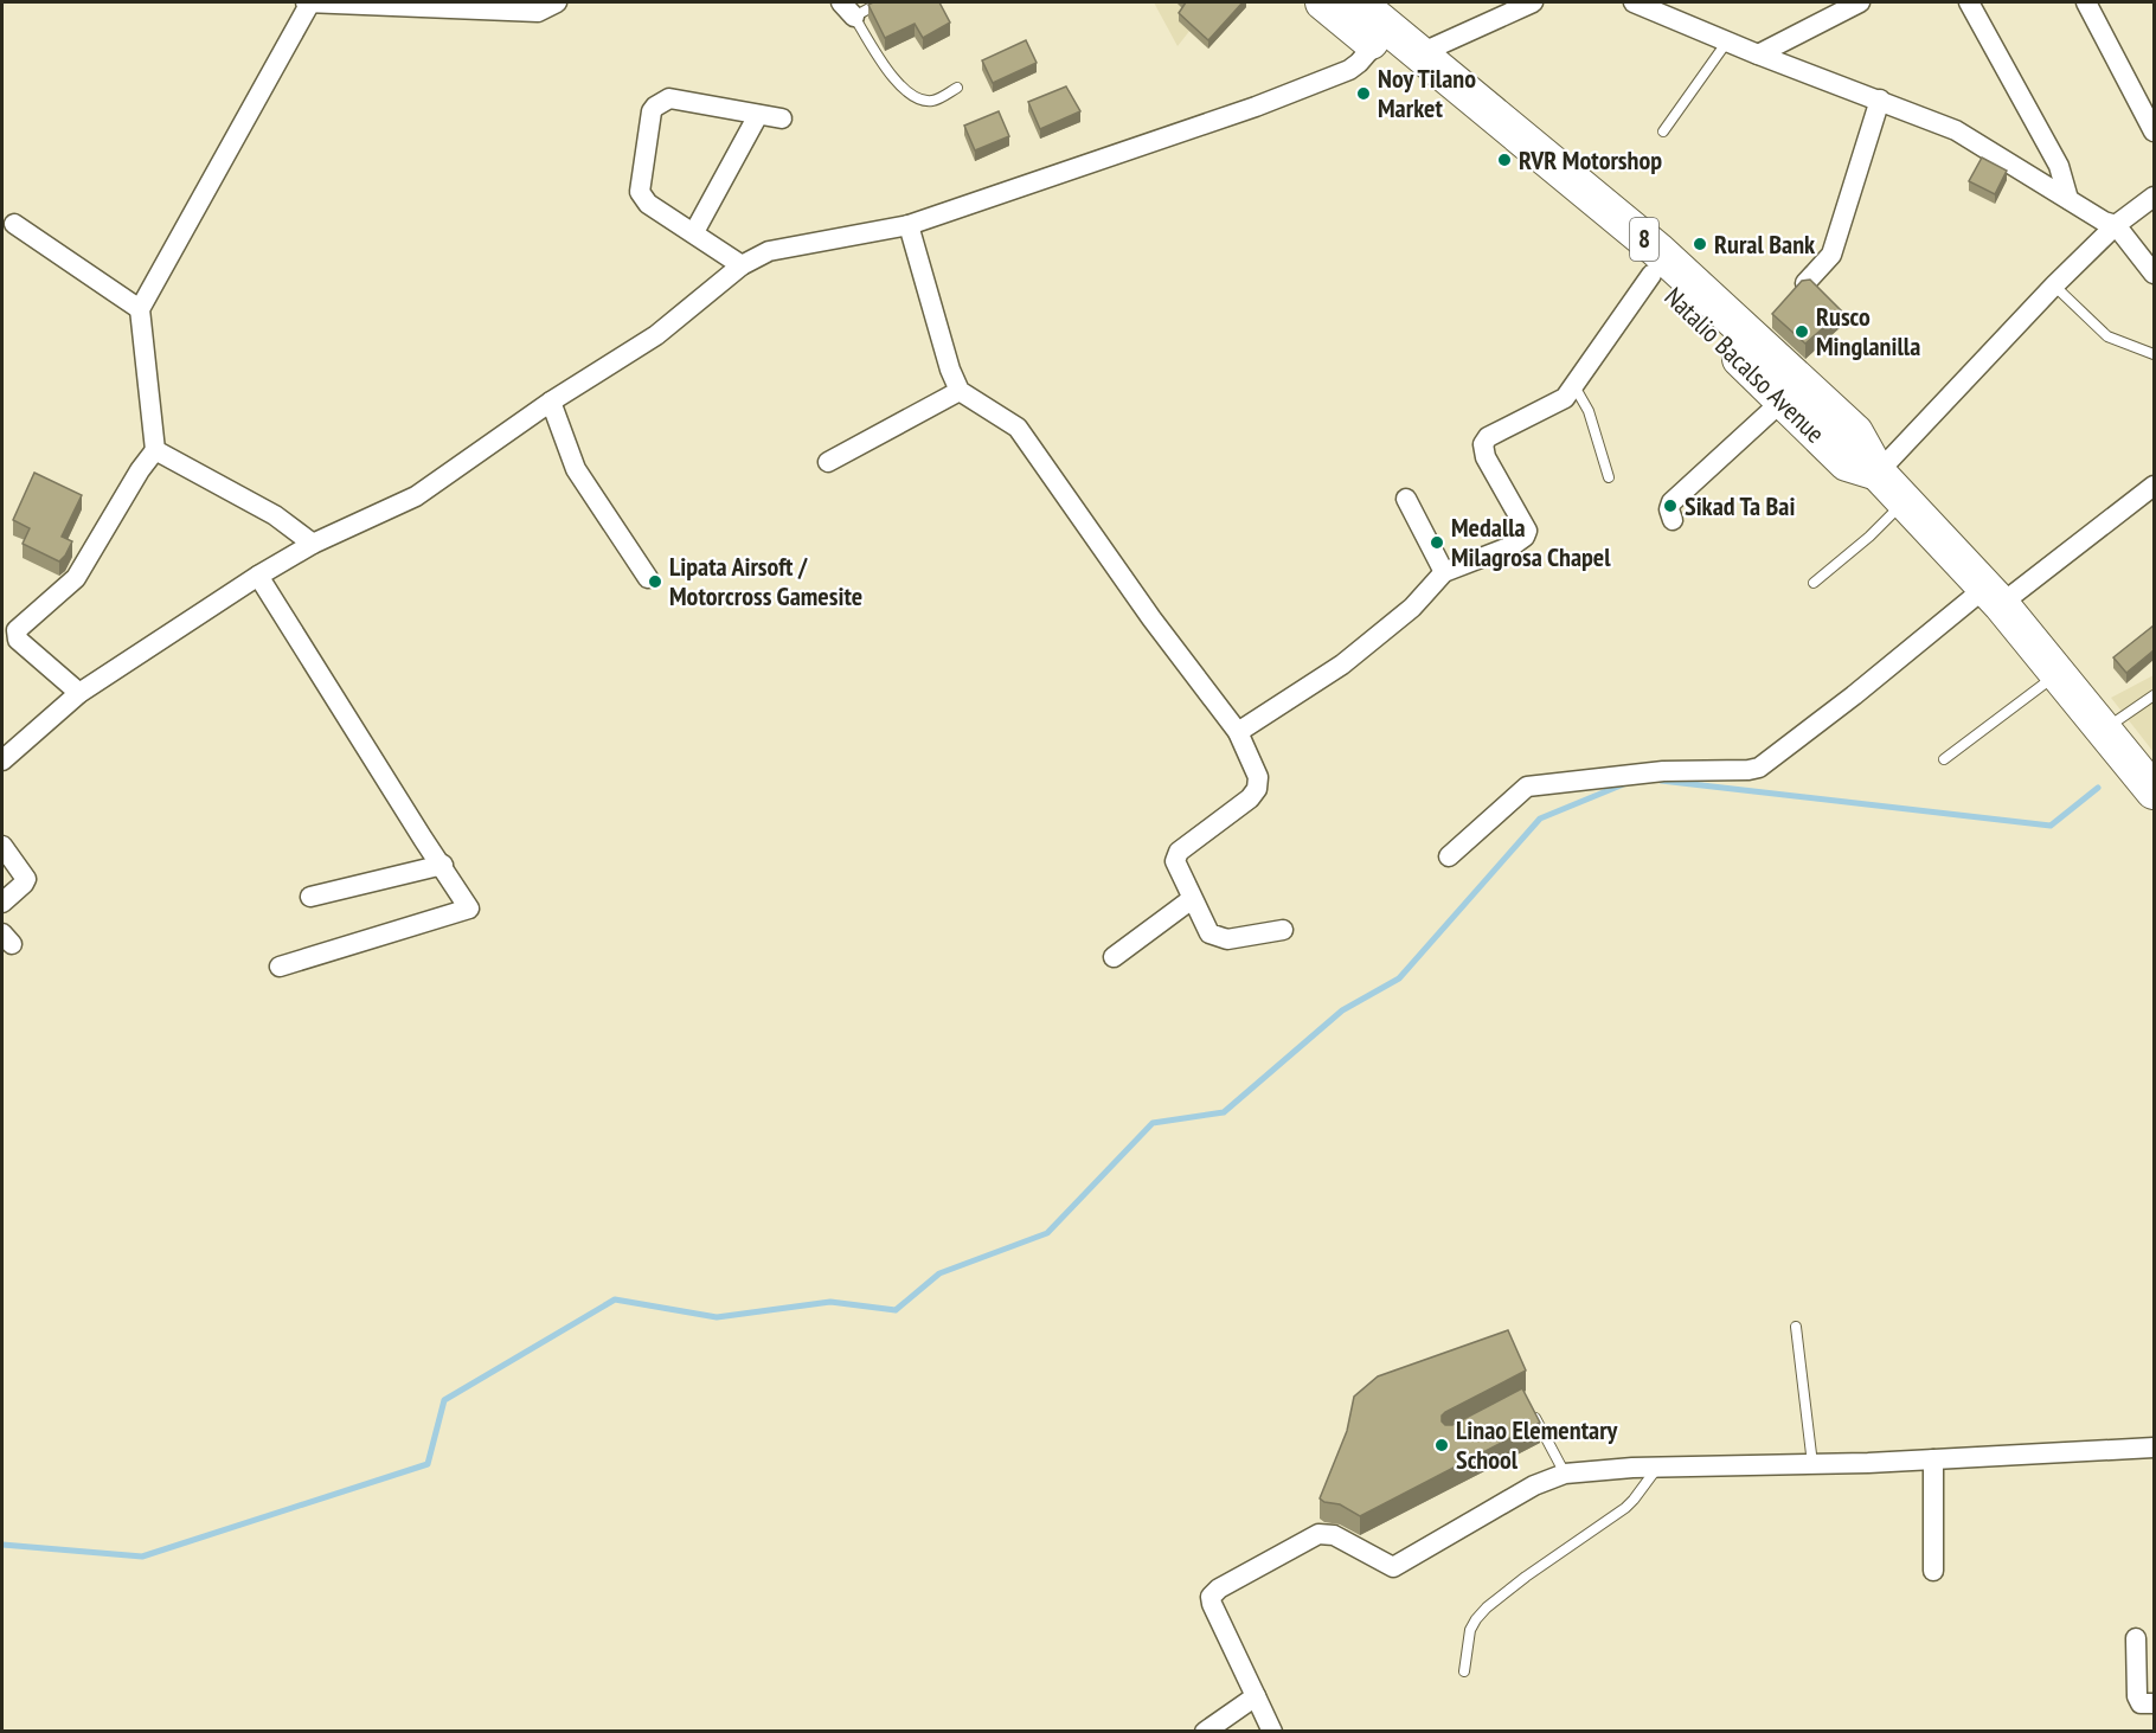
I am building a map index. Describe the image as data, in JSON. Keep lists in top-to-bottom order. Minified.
{"streets":{"highway":["8","Natalio Bacalso Avenue"]},"places":["Noy Tilano Market","RVR Motorshop","Rural Bank","Rusco Minglanilla","Sikad Ta Bai","Medalla Milagrosa Chapel","Lipata Airsoft / Motorcross Gamesite","Linao Elementary School"]}
